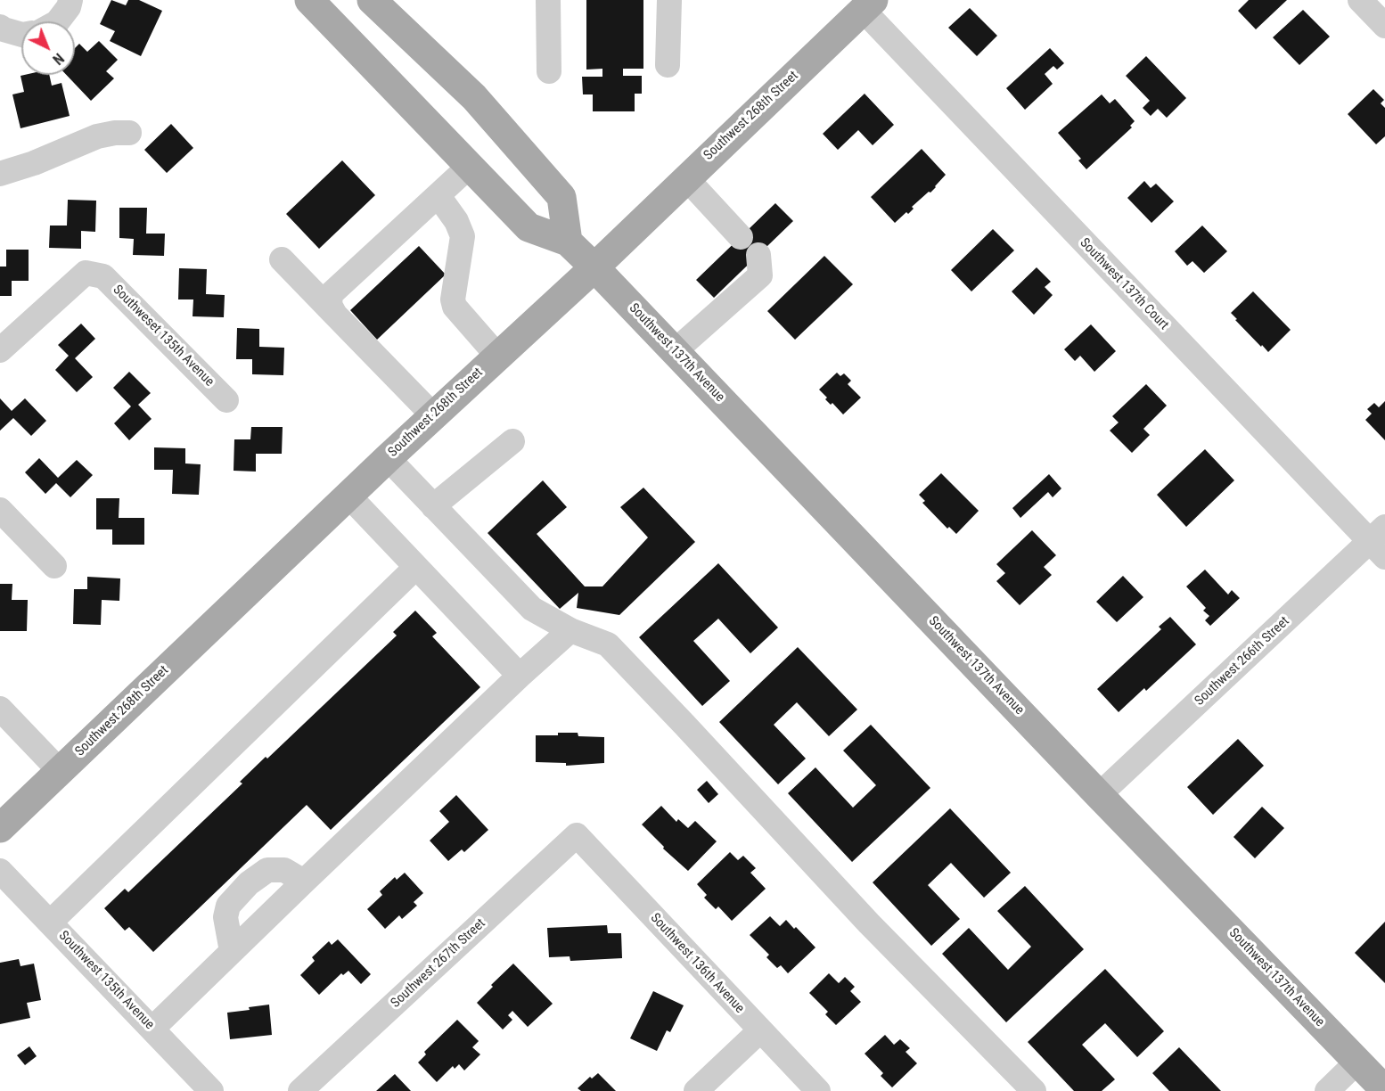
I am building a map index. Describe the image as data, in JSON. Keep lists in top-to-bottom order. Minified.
{"streets":{"main road":["Southwest 268th Street","Southwest 137th Avenue"],"street":["Southwest 137th Court","Southweset 135th Avenue","Southwest 266th Street","Southwest 267th Street","Southwest 136th Avenue","Southwest 135th Avenue"]},"crossings":[["Southwest 268th Street","Southwest 137th Court"],["Southwest 268th Street","Southwest 137th Avenue"],["Southwest 137th Court","Southwest 266th Street"],["Southwest 137th Avenue","Southwest 266th Street"],["Southwest 267th Street","Southwest 136th Avenue"]],"north":"bottom right"}
